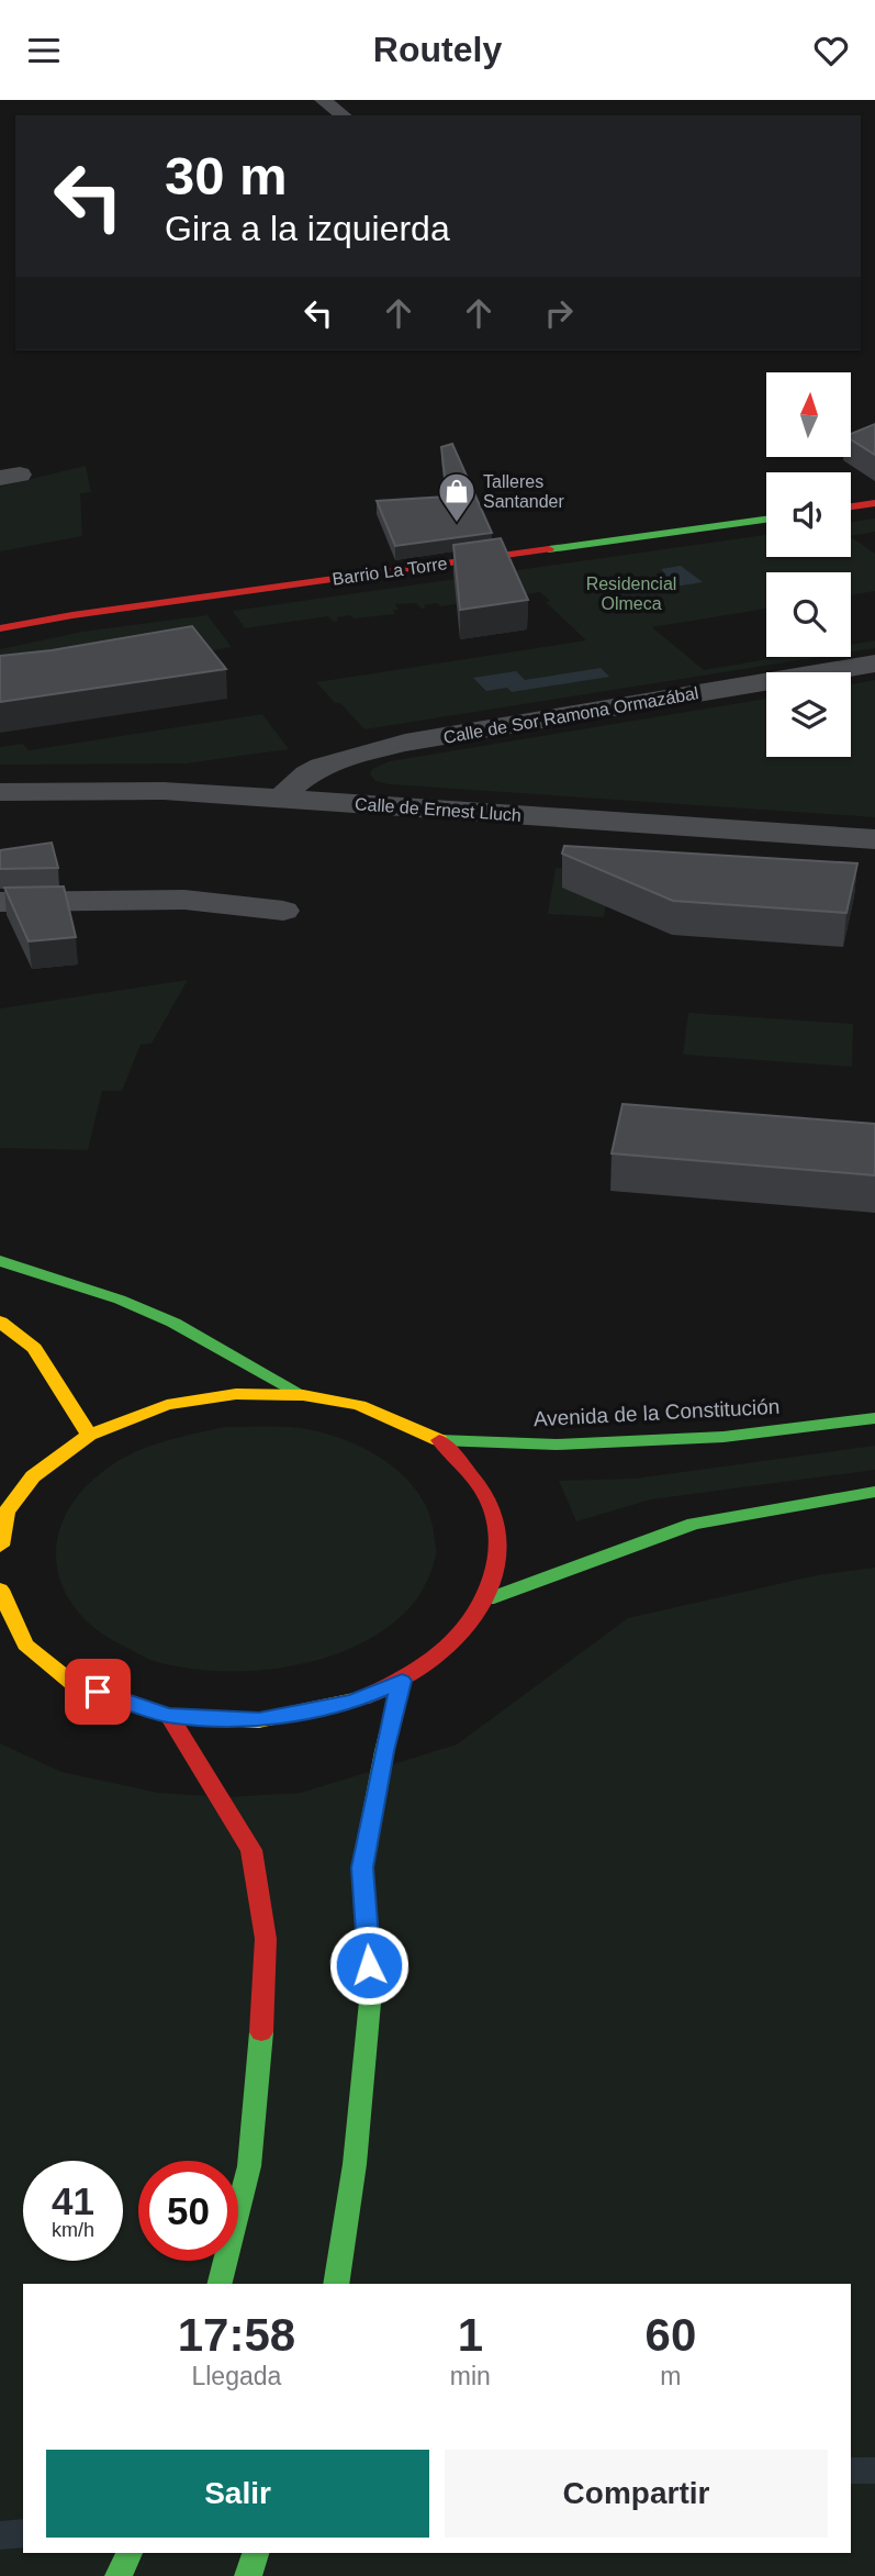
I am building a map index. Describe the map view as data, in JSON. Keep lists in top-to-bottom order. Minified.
{"streets":{"main road":["Barrio La Torre","Avenida de la Constitución"],"street":["Calle de Sor Ramona Ormazábal","Calle de Ernest Lluch"]},"crossings":[["Calle de Sor Ramona Ormazábal","Calle de Ernest Lluch"]],"parks":["Residencial Olmeca"],"places":{"shop":["Talleres Santander"]},"north":"top","page":{"header":"Routely","turn":["30 m","Gira a la izquierda"],"speed":"41 km/h","limit":"50","eta":["17:58","Llegada","1","min","60","m"],"buttons":["Salir","Compartir"]}}
